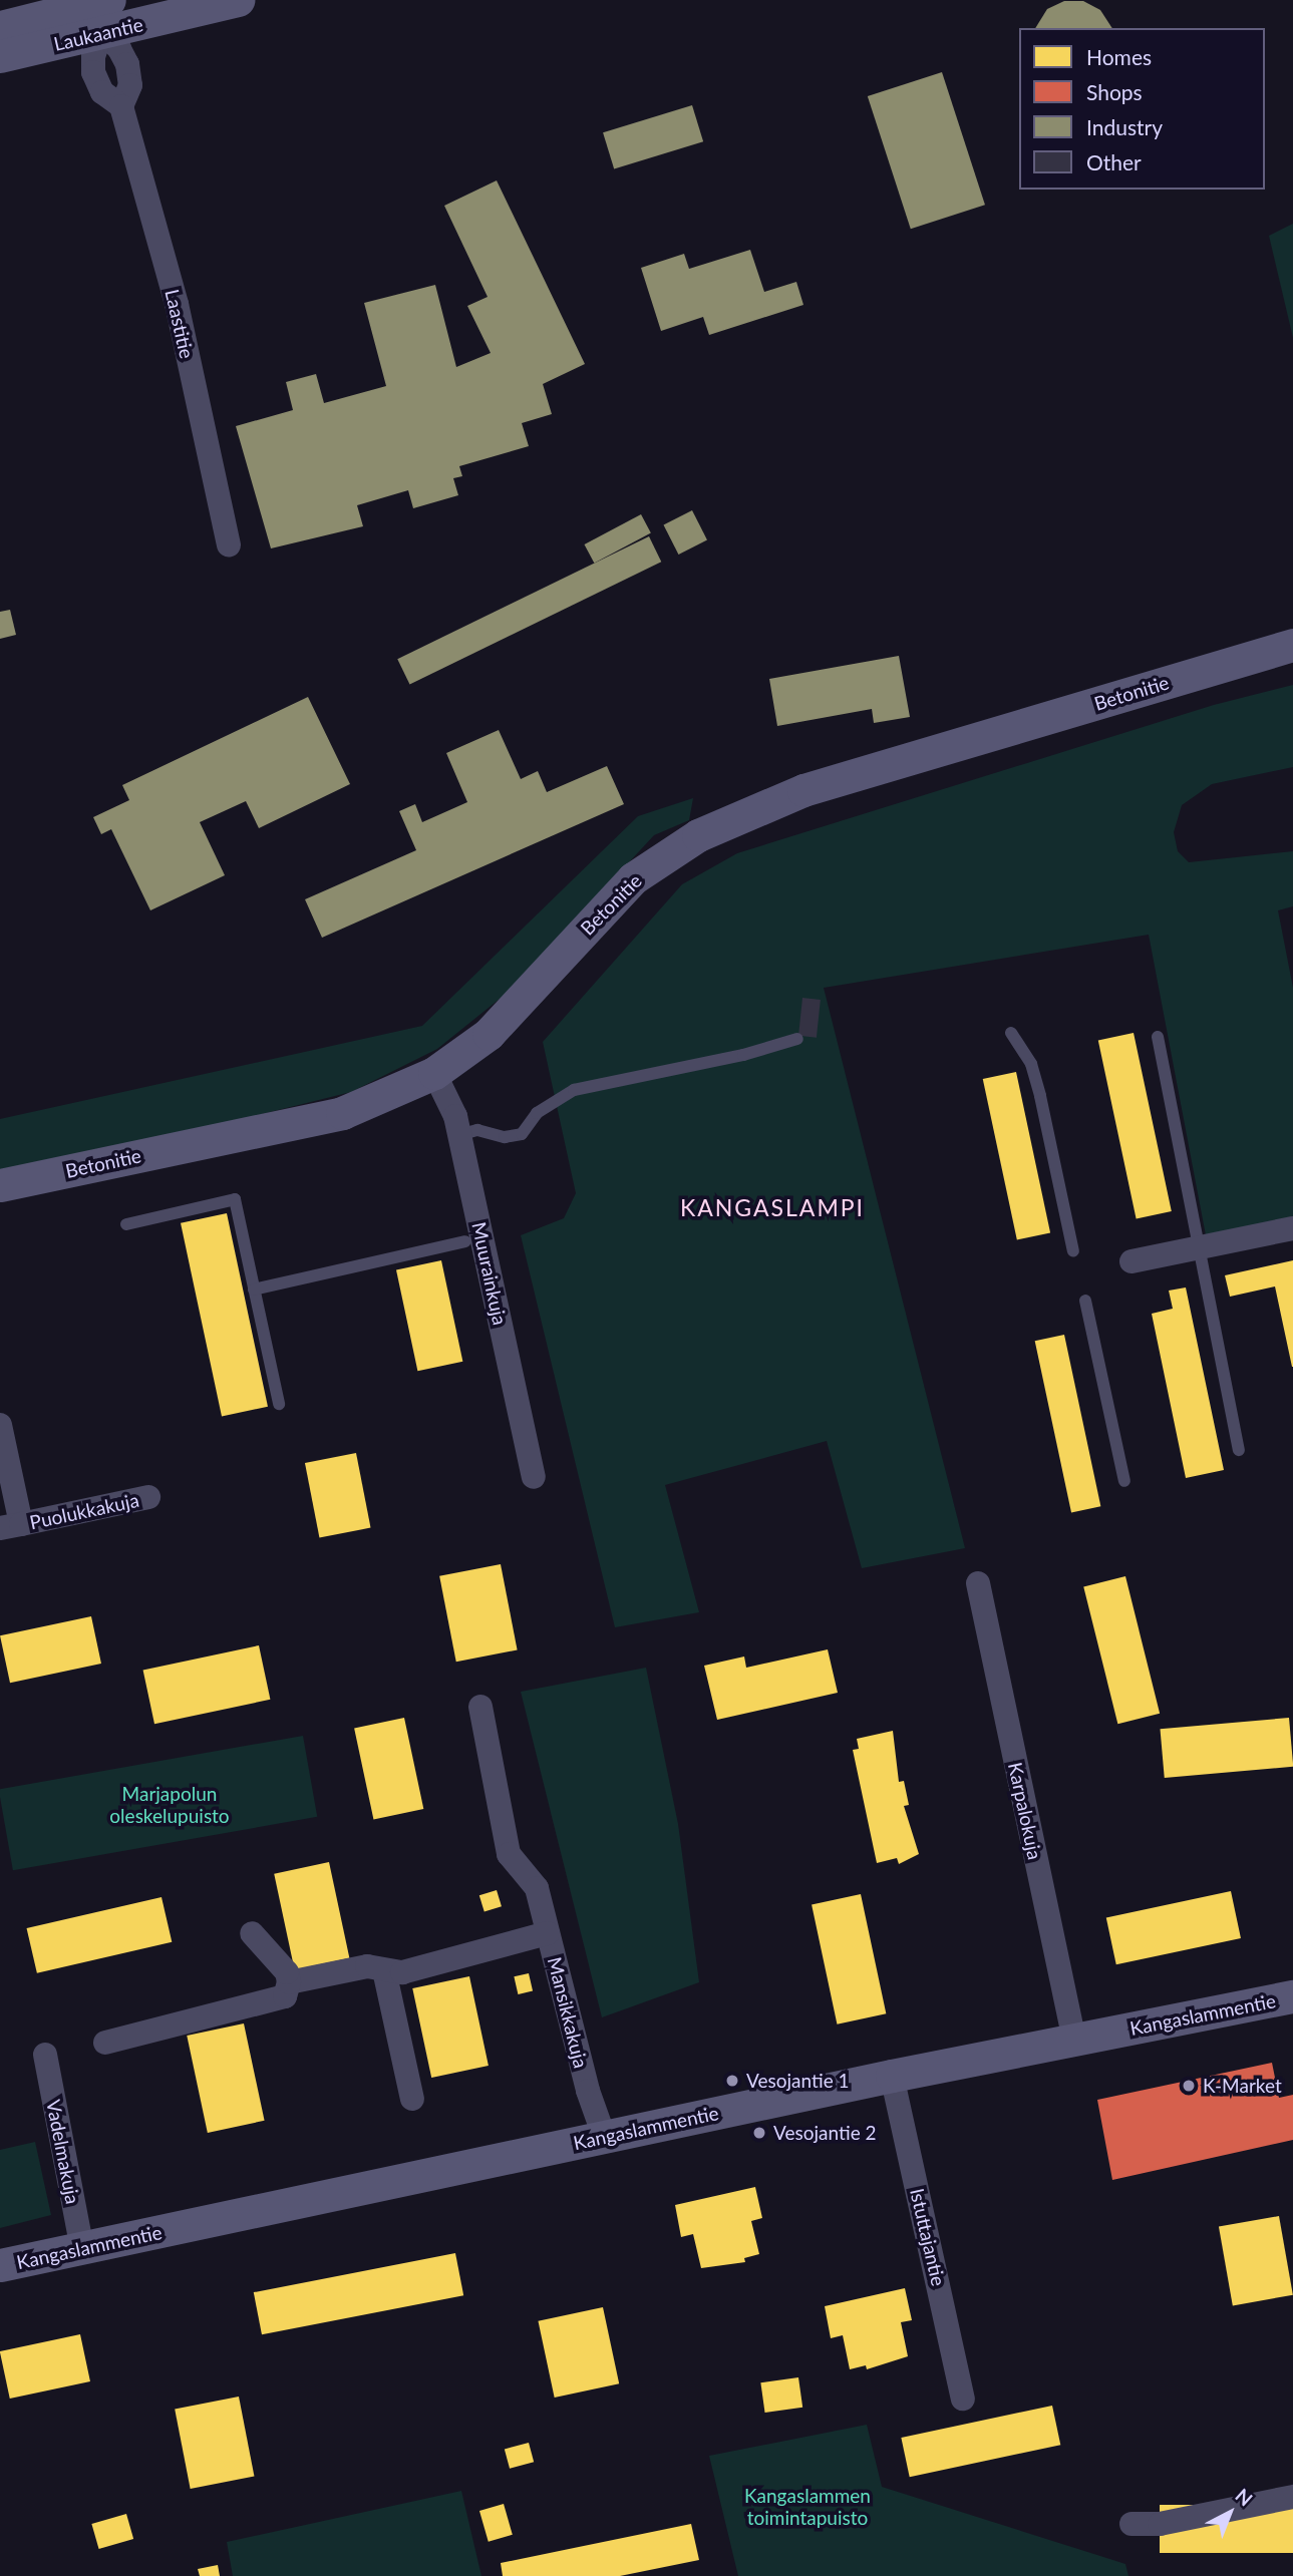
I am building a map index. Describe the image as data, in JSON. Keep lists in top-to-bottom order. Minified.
{"streets":{"street":["Laukaantie","Laastitie","Betonitie","Muurainkuja","Puolukkakuja","Karpalokuja","Mansikkakuja","Kangaslammentie","Vadelmakuja","Istuttajantie"]},"crossings":[["Laukaantie","Laastitie"],["Betonitie","Muurainkuja"],["Karpalokuja","Kangaslammentie"],["Mansikkakuja","Kangaslammentie"],["Kangaslammentie","Vadelmakuja"],["Kangaslammentie","Istuttajantie"]],"districts":["KANGASLAMPI"],"parks":["Marjapolun oleskelupuisto","Kangaslammen toimintapuisto"],"places":["Vesojantie 1","K-Market","Vesojantie 2"],"legend":["Homes","Shops","Industry","Other"],"north":"top right"}
